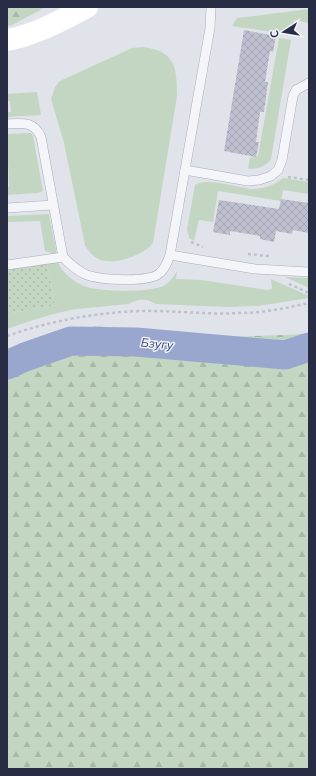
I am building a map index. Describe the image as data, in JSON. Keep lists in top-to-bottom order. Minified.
{"water":["Бзугу"],"north":"left"}
